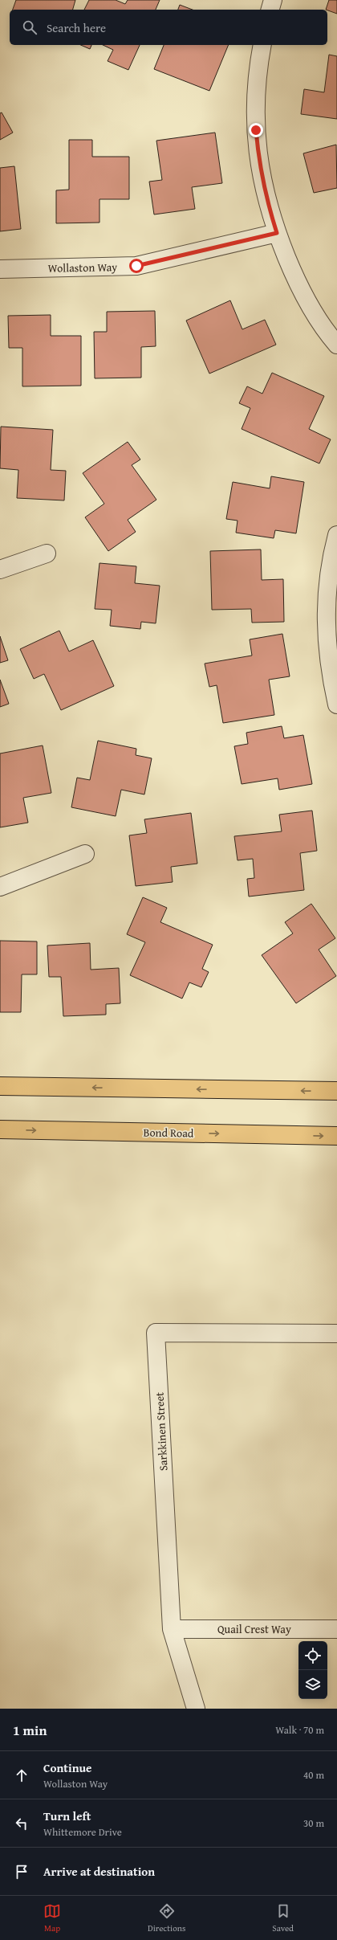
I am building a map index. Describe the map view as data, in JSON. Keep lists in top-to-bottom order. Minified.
{"streets":{"main road":["Bond Road"],"street":["Wollaston Way","Sarkkinen Street","Quail Crest Way"]},"crossings":[["Sarkkinen Street","Quail Crest Way"]],"page":{"search":"Search here","heading":["1 min","Walk · 70 m"],"list":[["Continue","Wollaston Way","40 m"],["Turn left","Whittemore Drive","30 m"],"Arrive at destination"],"nav":["Map","Directions","Saved"]}}
